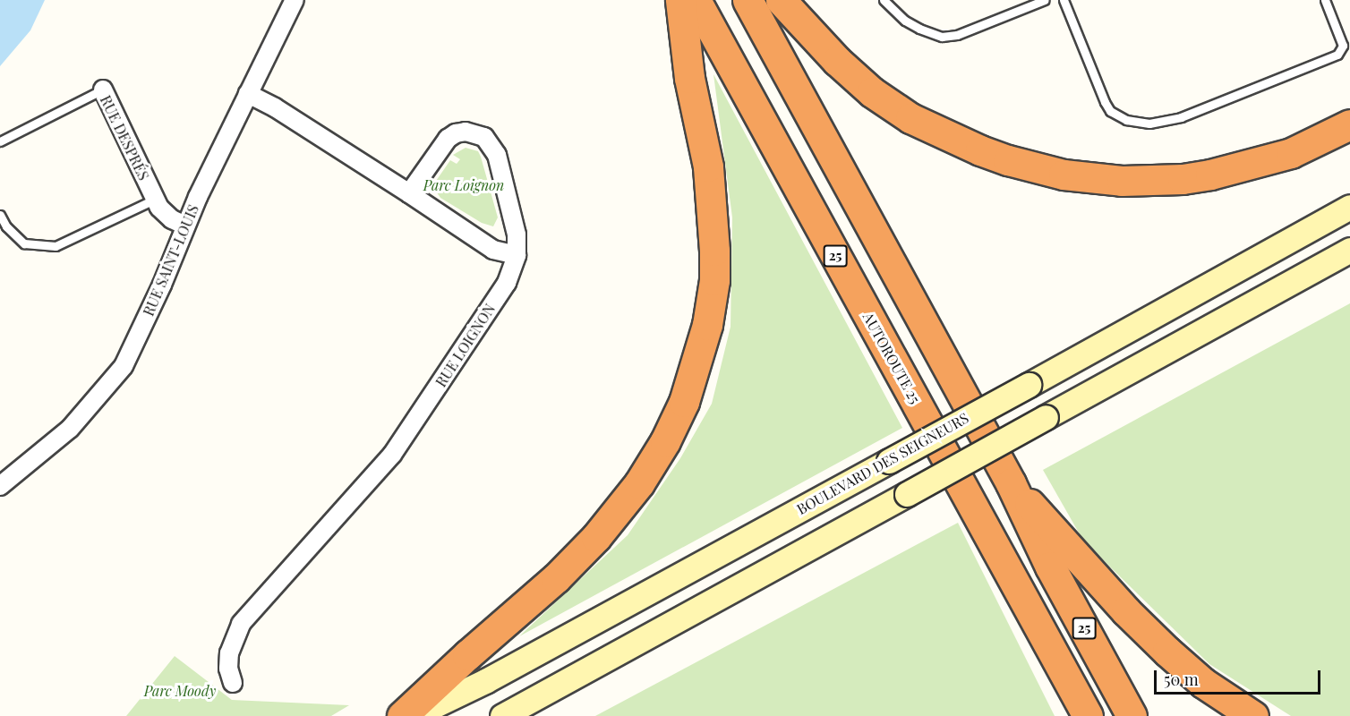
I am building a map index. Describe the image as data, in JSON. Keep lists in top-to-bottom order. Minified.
{"streets":{"highway":["25","AUTOROUTE 25"],"main road":["BOULEVARD DES SEIGNEURS"],"street":["RUE DESPRÉS","RUE SAINT-LOUIS","RUE LOIGNON"]},"crossings":[["RUE DESPRÉS","RUE SAINT-LOUIS"]],"parks":["Parc Loignon","Parc Moody"],"scale_bar":"50 m"}
